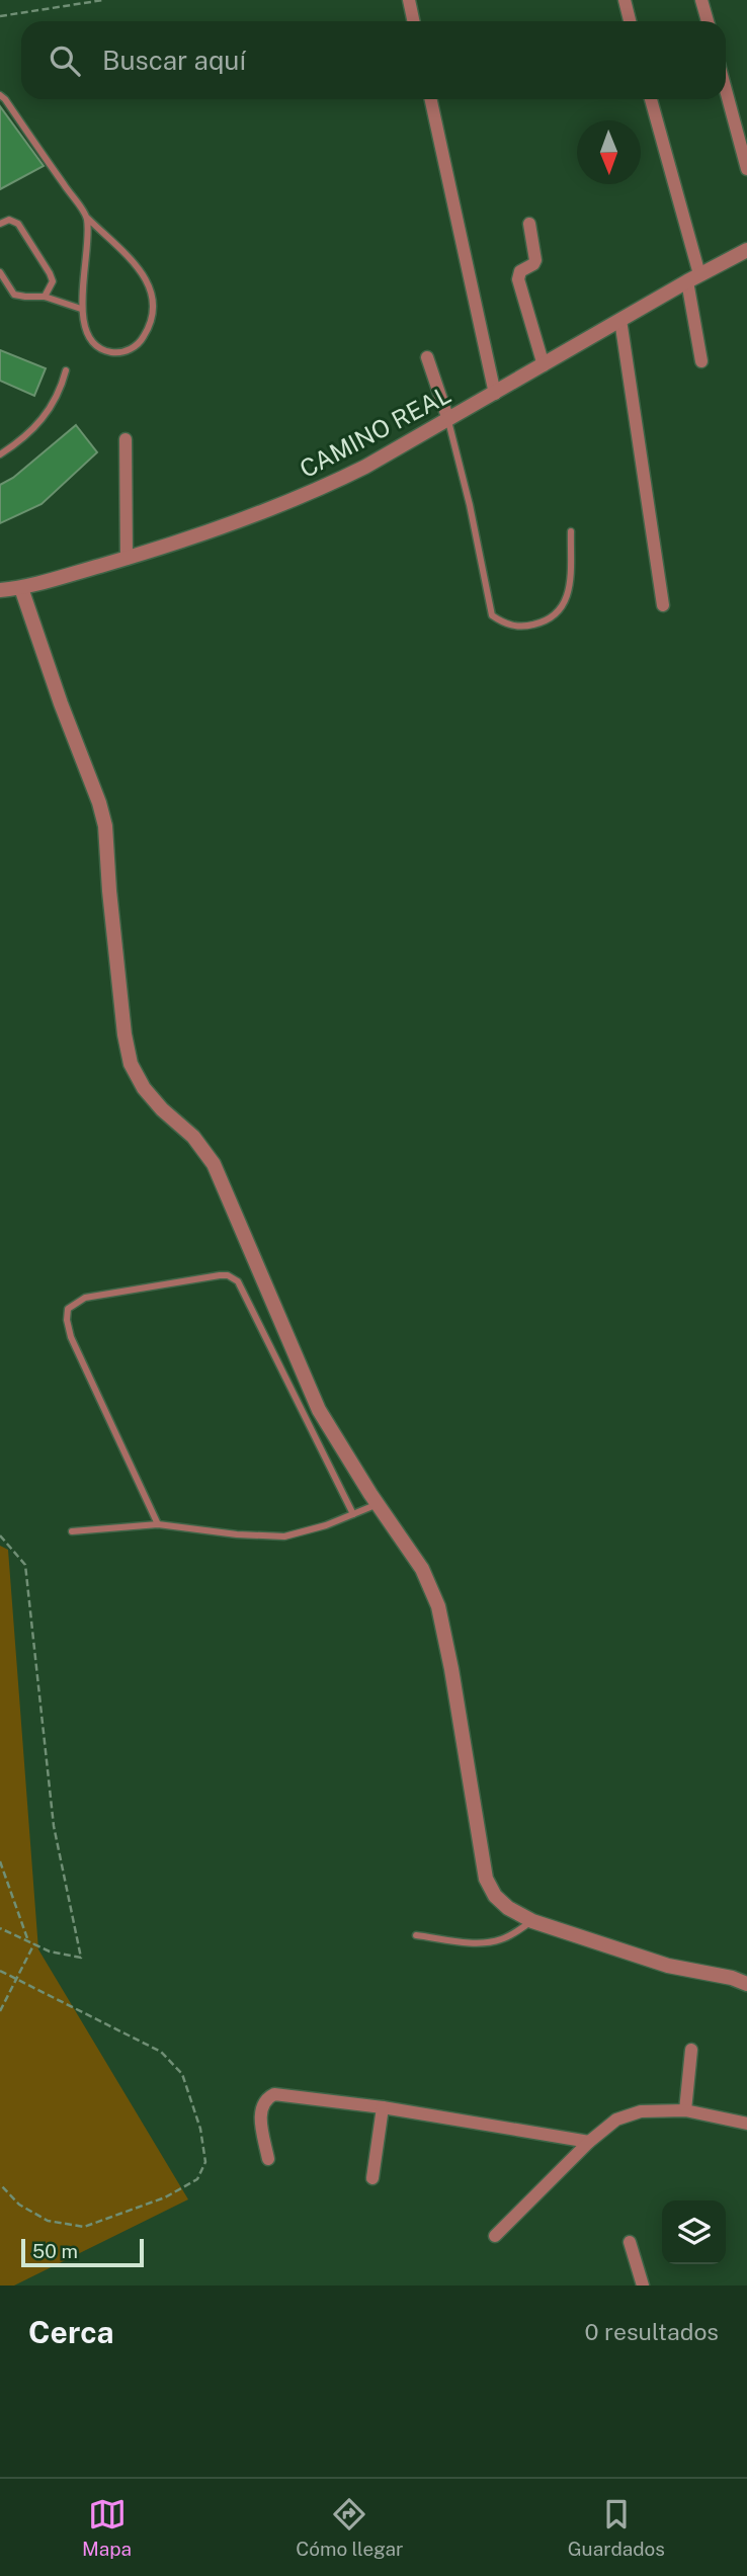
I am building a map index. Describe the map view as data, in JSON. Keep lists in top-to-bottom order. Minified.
{"streets":{"street":["CAMINO REAL"]},"scale_bar":"50 m","north":"bottom","page":{"search":"Buscar aquí","scale":"50 m","heading":["Cerca","0 resultados"],"nav":["Mapa","Cómo llegar","Guardados"]}}
